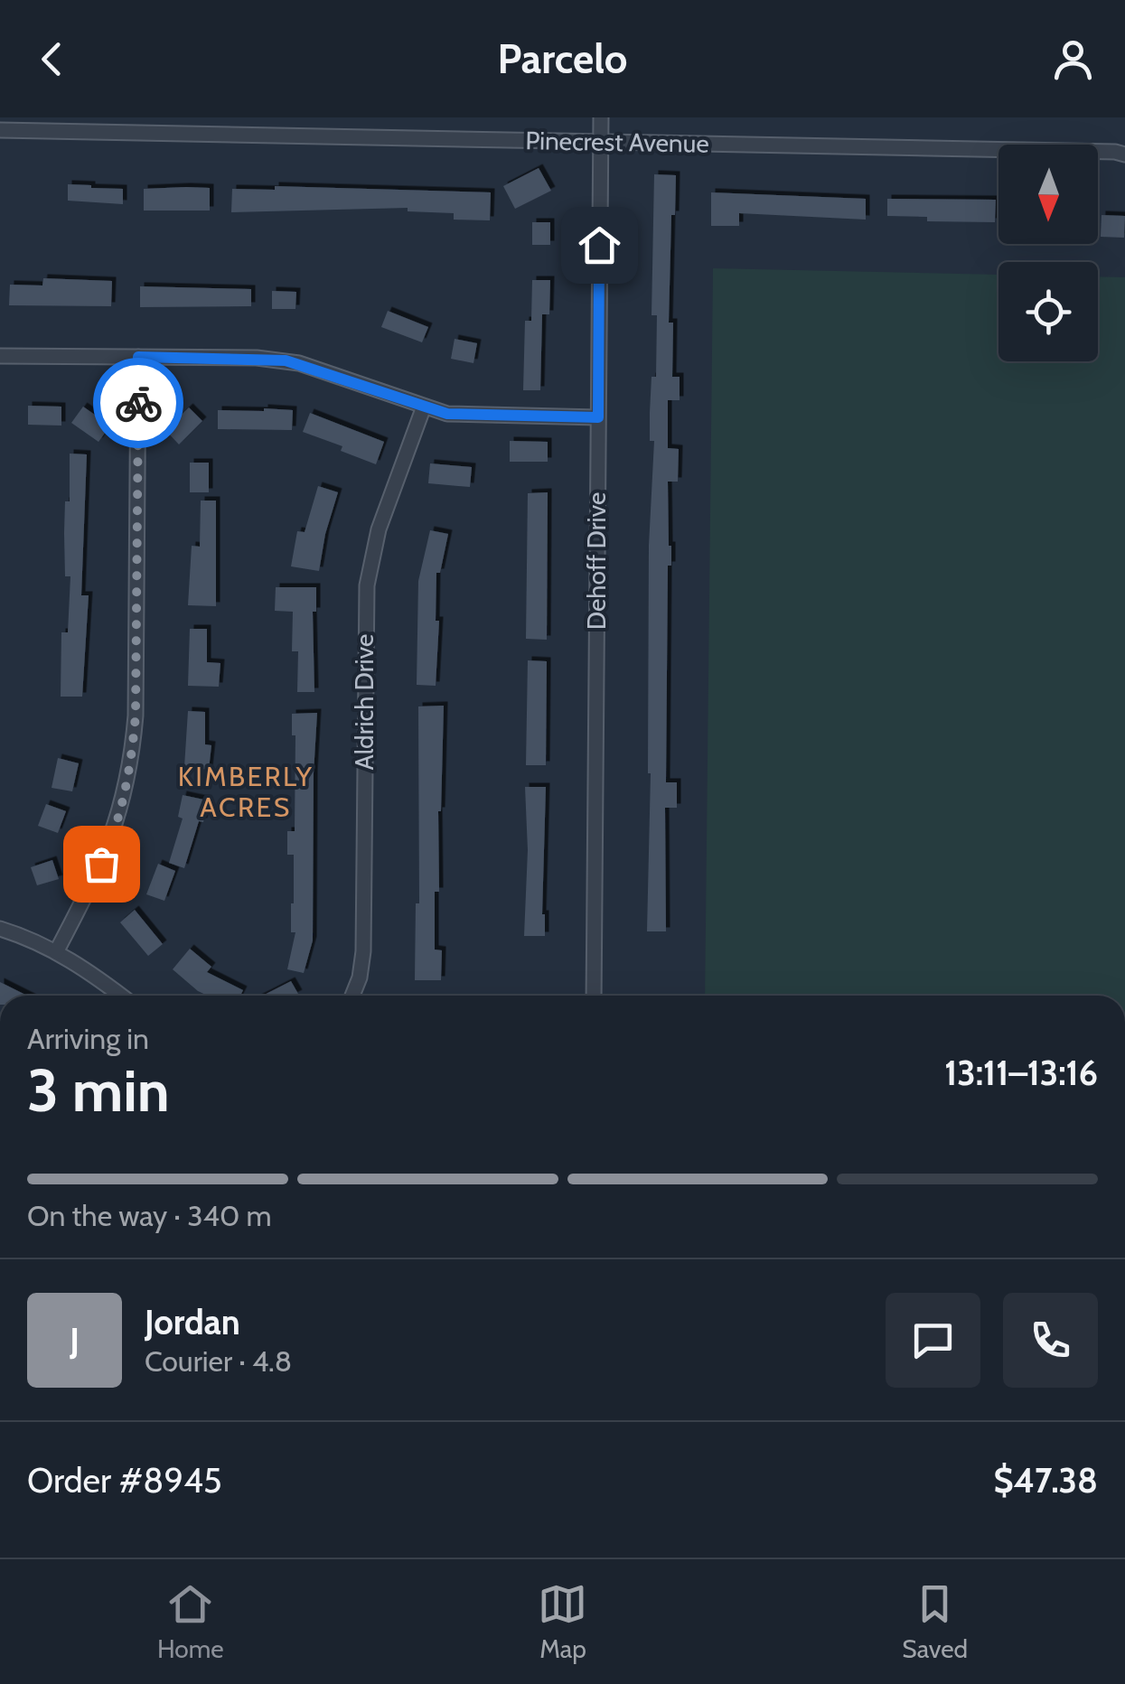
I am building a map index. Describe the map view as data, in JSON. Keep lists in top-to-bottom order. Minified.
{"streets":{"street":["Pinecrest Avenue","Dehoff Drive","Aldrich Drive"]},"crossings":[["Pinecrest Avenue","Dehoff Drive"]],"districts":["KIMBERLY ACRES"],"north":"bottom","page":{"header":"Parcelo","heading":["3 min","Arriving in","13:11–13:16"],"panel":["Jordan","Courier · 4.8","Order #8945","$47.38"],"bar":"On the way · 340 m","round":"J","tabs":["Home","Map","Saved"]}}
